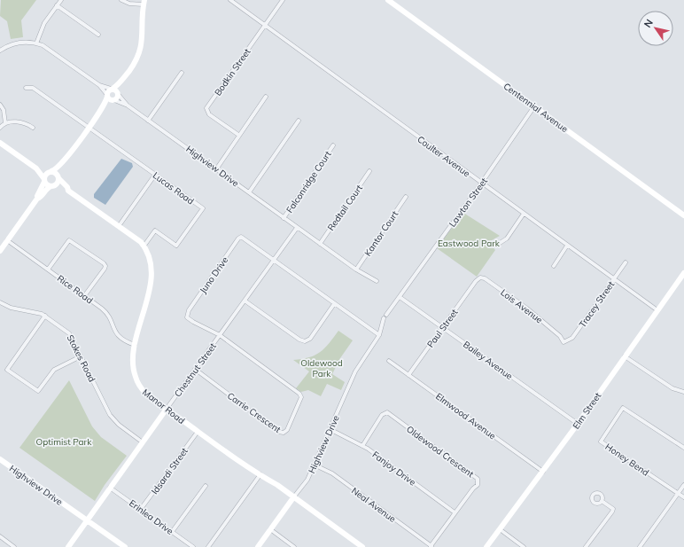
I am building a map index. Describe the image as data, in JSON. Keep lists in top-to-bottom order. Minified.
{"streets":{"street":["Bodkin Street","Centennial Avenue","Coulter Avenue","Highview Drive","Falconridge Court","Lucas Road","Lawton Street","Redtail Court","Kantor Court","Juno Drive","Rice Road","Tracey Street","Lois Avenue","Paul Street","Stokes Road","Bailey Avenue","Chestnut Street","Manor Road","Elm Street","Carrie Crescent","Elmwood Avenue","Oldewood Crescent","Honey Bend","Fanjoy Drive","Idsardi Street","Neal Avenue","Erinlea Drive"]},"crossings":[["Bodkin Street","Coulter Avenue"],["Centennial Avenue","Lawton Street"],["Coulter Avenue","Lawton Street"],["Coulter Avenue","Tracey Street"],["Coulter Avenue","Elm Street"],["Highview Drive","Falconridge Court"],["Highview Drive","Chestnut Street"],["Highview Drive","Manor Road"],["Highview Drive","Fanjoy Drive"],["Highview Drive","Neal Avenue"],["Lucas Road","Manor Road"],["Lawton Street","Bailey Avenue"],["Juno Drive","Chestnut Street"],["Juno Drive","Carrie Crescent"],["Rice Road","Manor Road"],["Tracey Street","Lois Avenue"],["Lois Avenue","Paul Street"],["Paul Street","Bailey Avenue"],["Paul Street","Elmwood Avenue"],["Stokes Road","Chestnut Street"],["Bailey Avenue","Elm Street"],["Chestnut Street","Manor Road"],["Chestnut Street","Carrie Crescent"],["Chestnut Street","Erinlea Drive"],["Manor Road","Idsardi Street"],["Elm Street","Elmwood Avenue"],["Oldewood Crescent","Fanjoy Drive"],["Oldewood Crescent","Neal Avenue"],["Idsardi Street","Erinlea Drive"]],"parks":["Eastwood Park","Oldewood Park","Optimist Park"],"north":"top left"}
